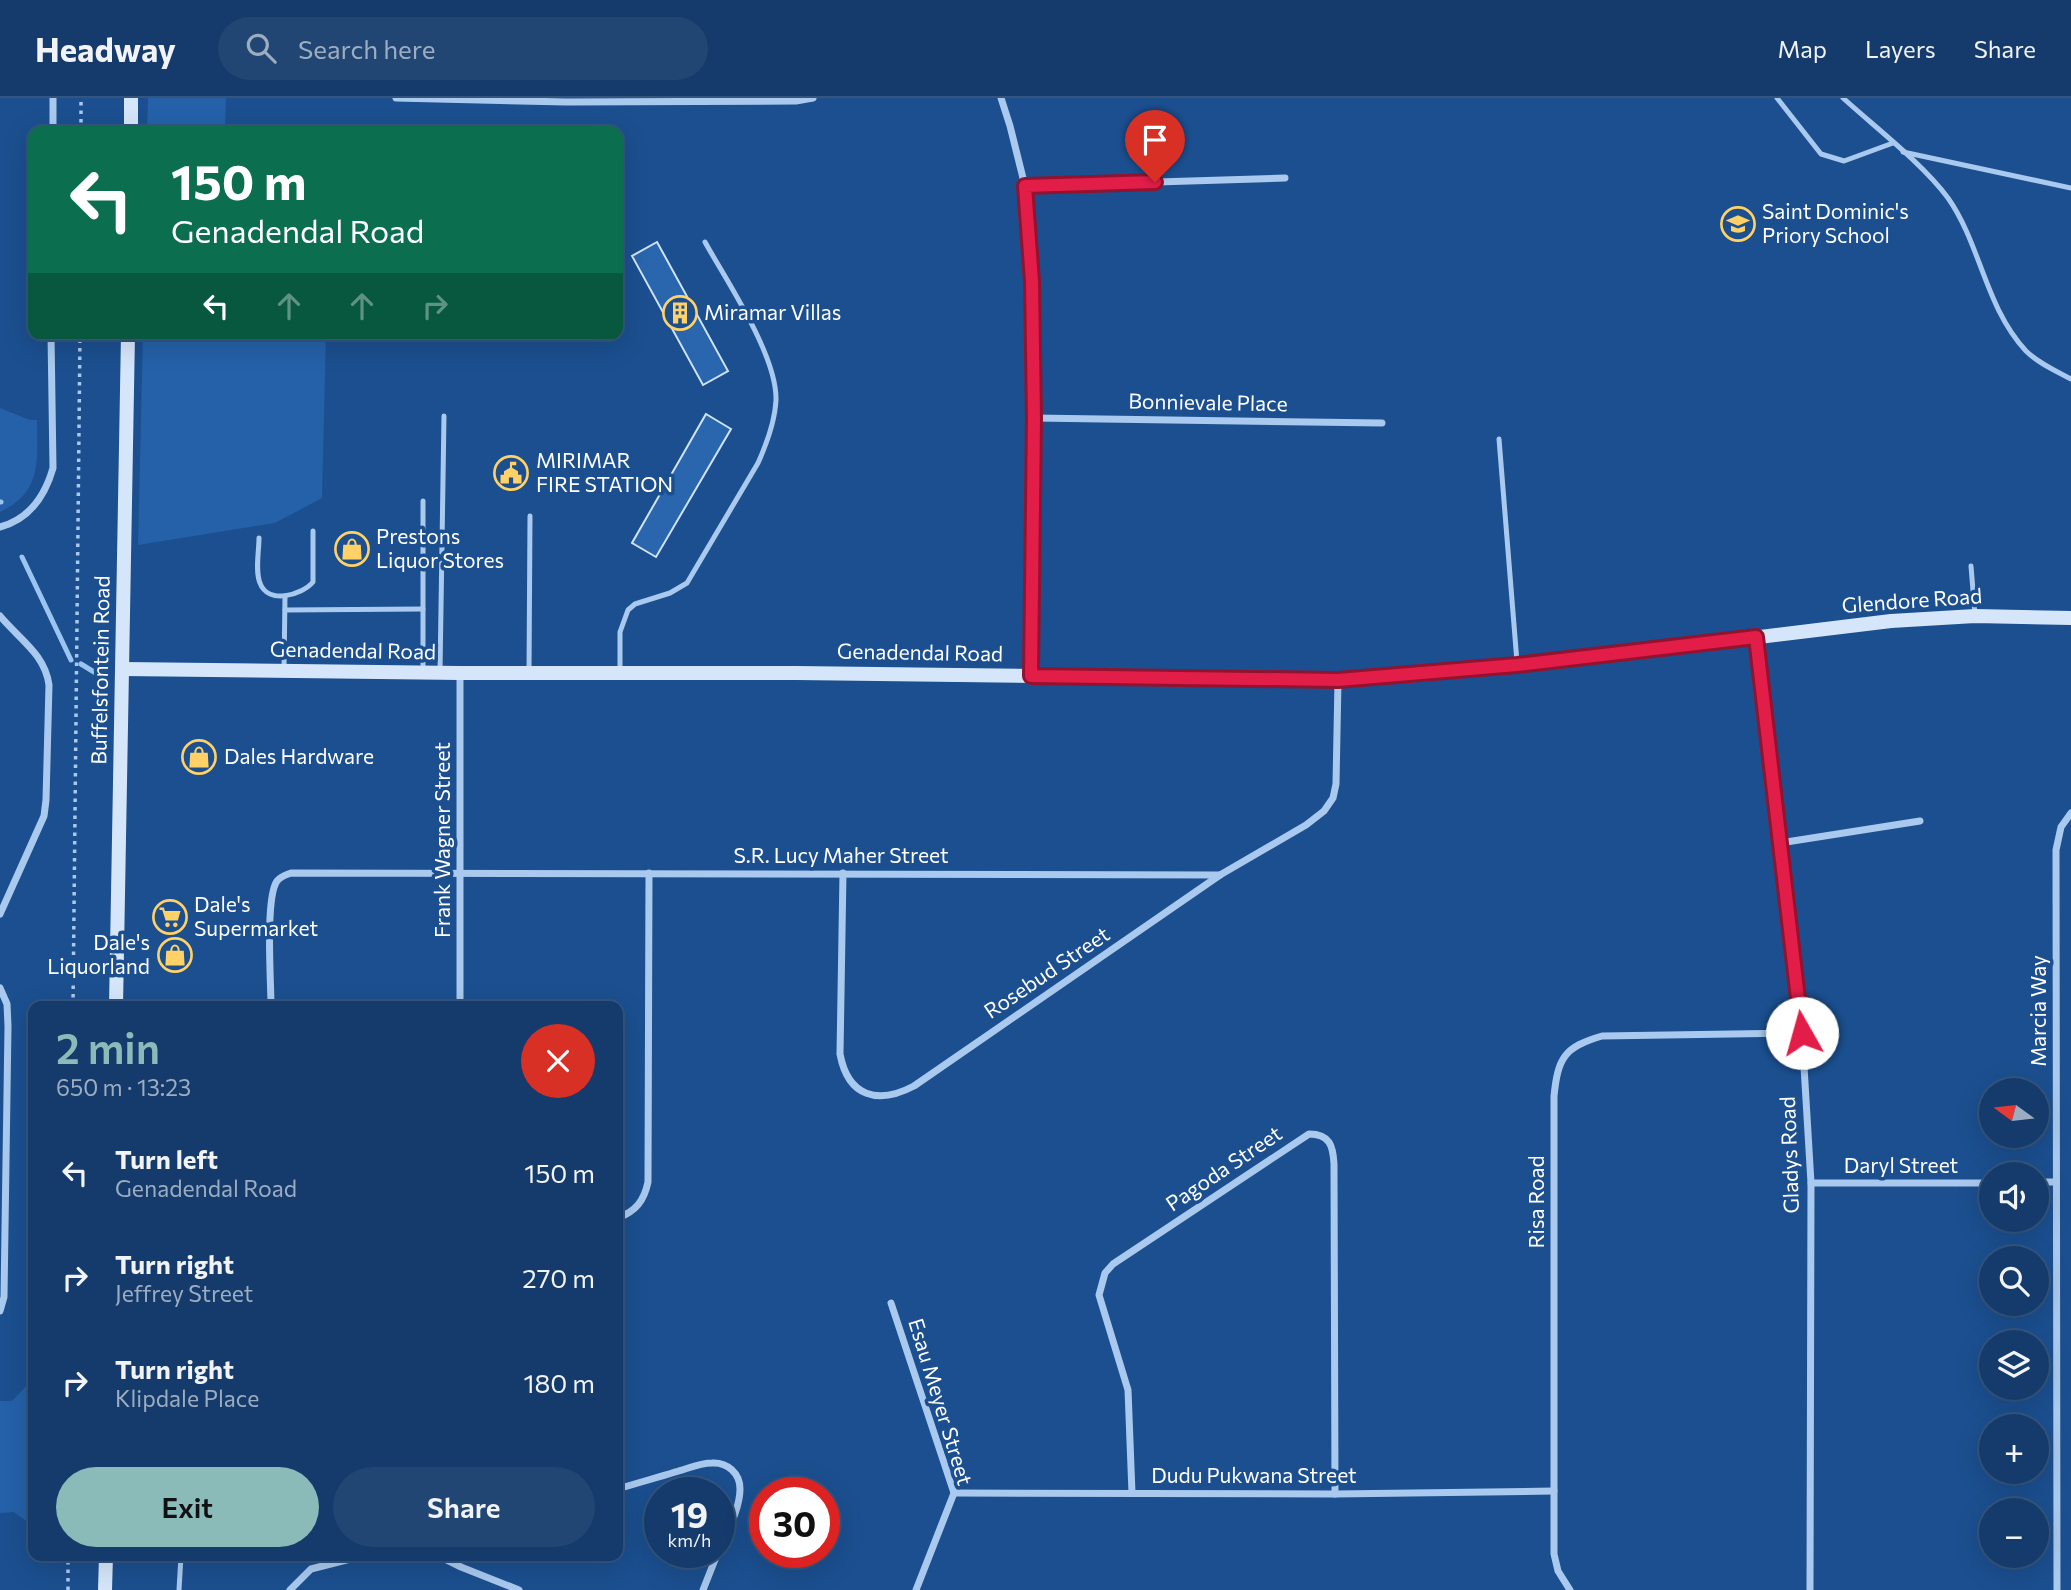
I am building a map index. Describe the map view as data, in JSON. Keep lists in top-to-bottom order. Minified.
{"streets":{"street":["Bonnievale Place","Glendore Road","Genadendal Road","Buffelsfontein Road","Frank Wagner Street","S.R. Lucy Maher Street","Rosebud Street","Marcia Way","Gladys Road","Daryl Street","Pagoda Street","Risa Road","Esau Meyer Street","Dudu Pukwana Street"]},"crossings":[["Glendore Road","Genadendal Road"],["Glendore Road","Gladys Road"],["Genadendal Road","Buffelsfontein Road"],["Genadendal Road","Frank Wagner Street"],["Genadendal Road","Rosebud Street"],["Genadendal Road","Gladys Road"],["Frank Wagner Street","S.R. Lucy Maher Street"],["S.R. Lucy Maher Street","Rosebud Street"],["Gladys Road","Daryl Street"],["Gladys Road","Risa Road"],["Pagoda Street","Dudu Pukwana Street"],["Risa Road","Dudu Pukwana Street"],["Esau Meyer Street","Dudu Pukwana Street"]],"places":{"school or university":["Saint Dominic's Priory School"],"building":["Miramar Villas"],"public building":["MIRIMAR FIRE STATION"],"shop":["Prestons Liquor Stores","Dales Hardware","Dale's Liquorland"],"supermarket":["Dale's Supermarket"]},"north":"left","page":{"header":"Headway","search":"Search here","nav":["Map","Layers","Share"],"turn":["150 m","Genadendal Road"],"heading":["2 min","650 m · 13:23"],"map_buttons":["+","−"],"list":[{"name":"Turn left","note":"Genadendal Road","value":"150 m"},{"name":"Turn right","note":"Jeffrey Street","value":"270 m"},{"name":"Turn right","note":"Klipdale Place","value":"180 m"}],"buttons":["Exit","Share"],"speed":"19 km/h","limit":"30"}}
